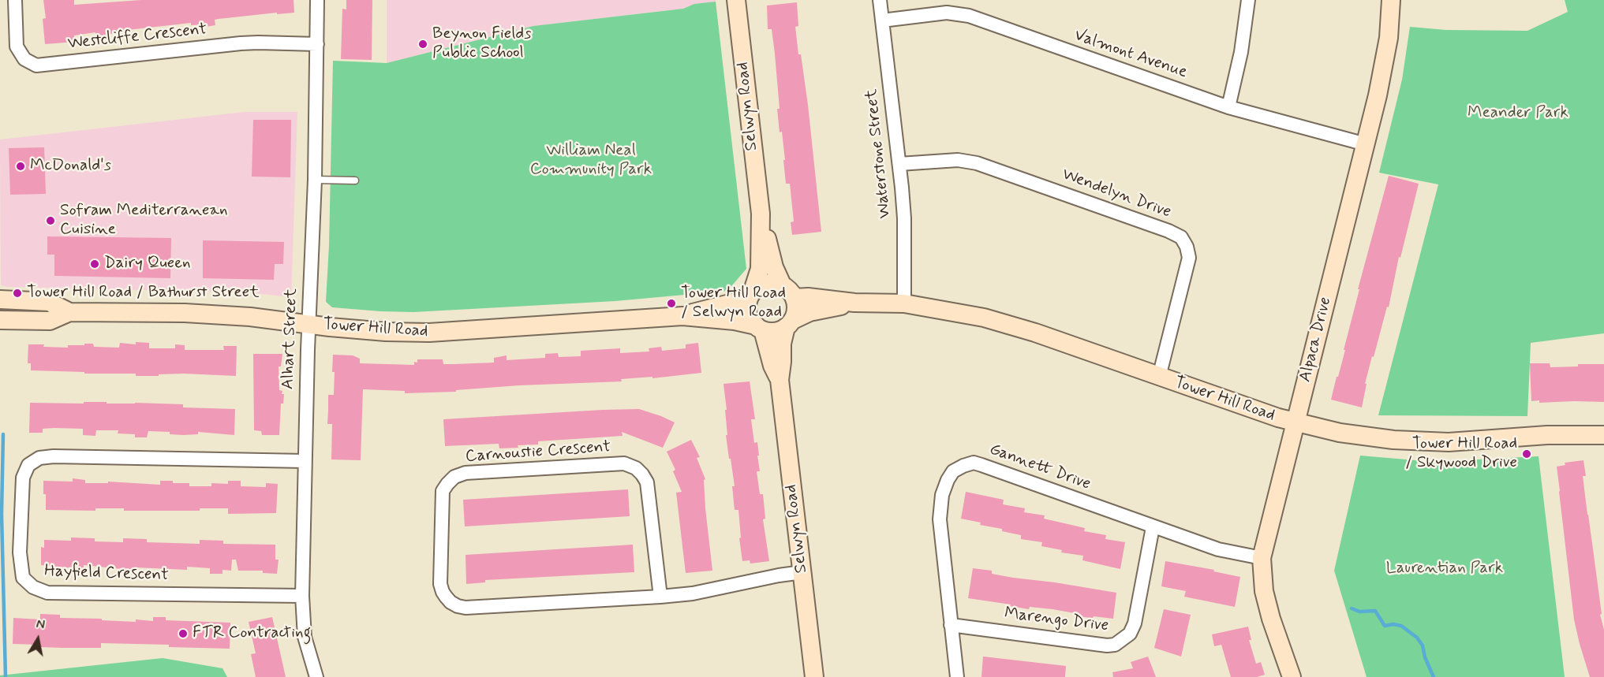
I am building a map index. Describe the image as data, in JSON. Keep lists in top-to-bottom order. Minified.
{"streets":{"street":["Westcliffe Crescent","Valmont Avenue","Selwyn Road","Waterstone Street","Wendelyn Drive","Tower Hill Road","Alhart Street","Alpaca Drive","Carnoustie Crescent","Gannett Drive","Hayfield Crescent","Marengo Drive"]},"crossings":[["Westcliffe Crescent","Alhart Street"],["Valmont Avenue","Waterstone Street"],["Valmont Avenue","Alpaca Drive"],["Selwyn Road","Tower Hill Road"],["Selwyn Road","Carnoustie Crescent"],["Waterstone Street","Wendelyn Drive"],["Waterstone Street","Tower Hill Road"],["Wendelyn Drive","Tower Hill Road"],["Tower Hill Road","Alhart Street"],["Tower Hill Road","Alpaca Drive"],["Alhart Street","Hayfield Crescent"],["Alpaca Drive","Gannett Drive"],["Gannett Drive","Marengo Drive"]],"parks":["Meander Park","William Neal Community Park","Laurentian Park"],"places":["Beynon Fields Public School","McDonald's","Sofram Mediterranean Cuisine","Dairy Queen","Tower Hill Road / Bathurst Street","Tower Hill Road / Selwyn Road","Tower Hill Road / Skywood Drive","FTR Contracting"],"north":"top"}
